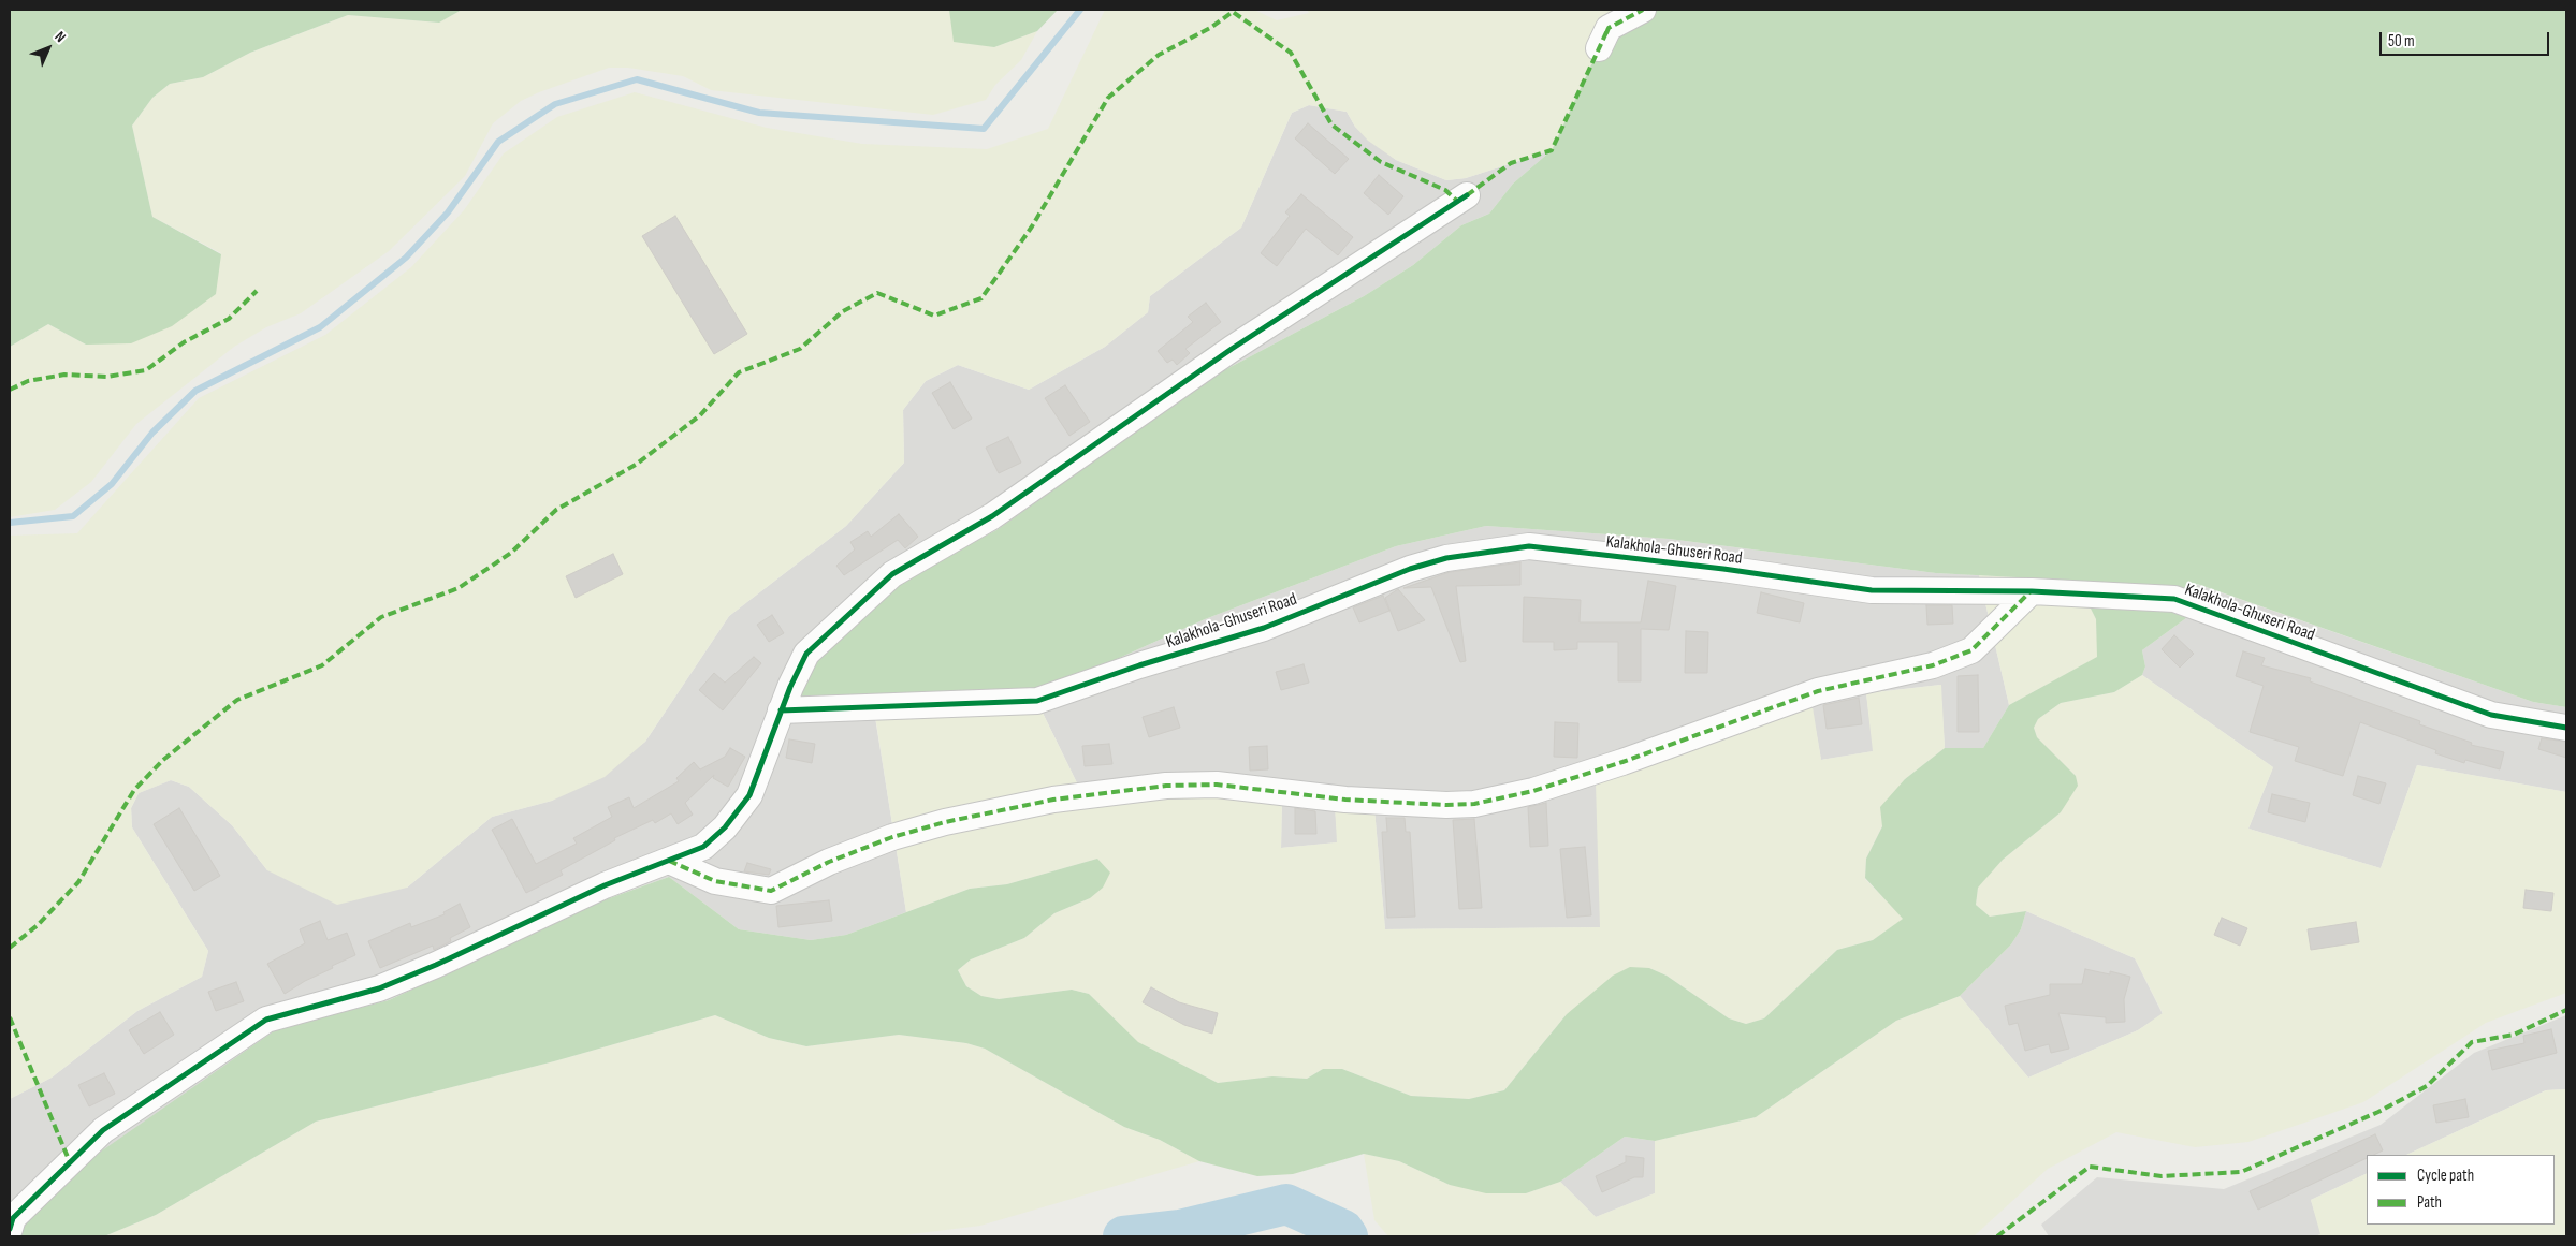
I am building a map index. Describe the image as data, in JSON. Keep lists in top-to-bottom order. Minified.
{"streets":{"street":["Kalakhola-Ghuseri Road"]},"legend":["Cycle path","Path"],"scale_bar":"50 m","north":"top right"}
